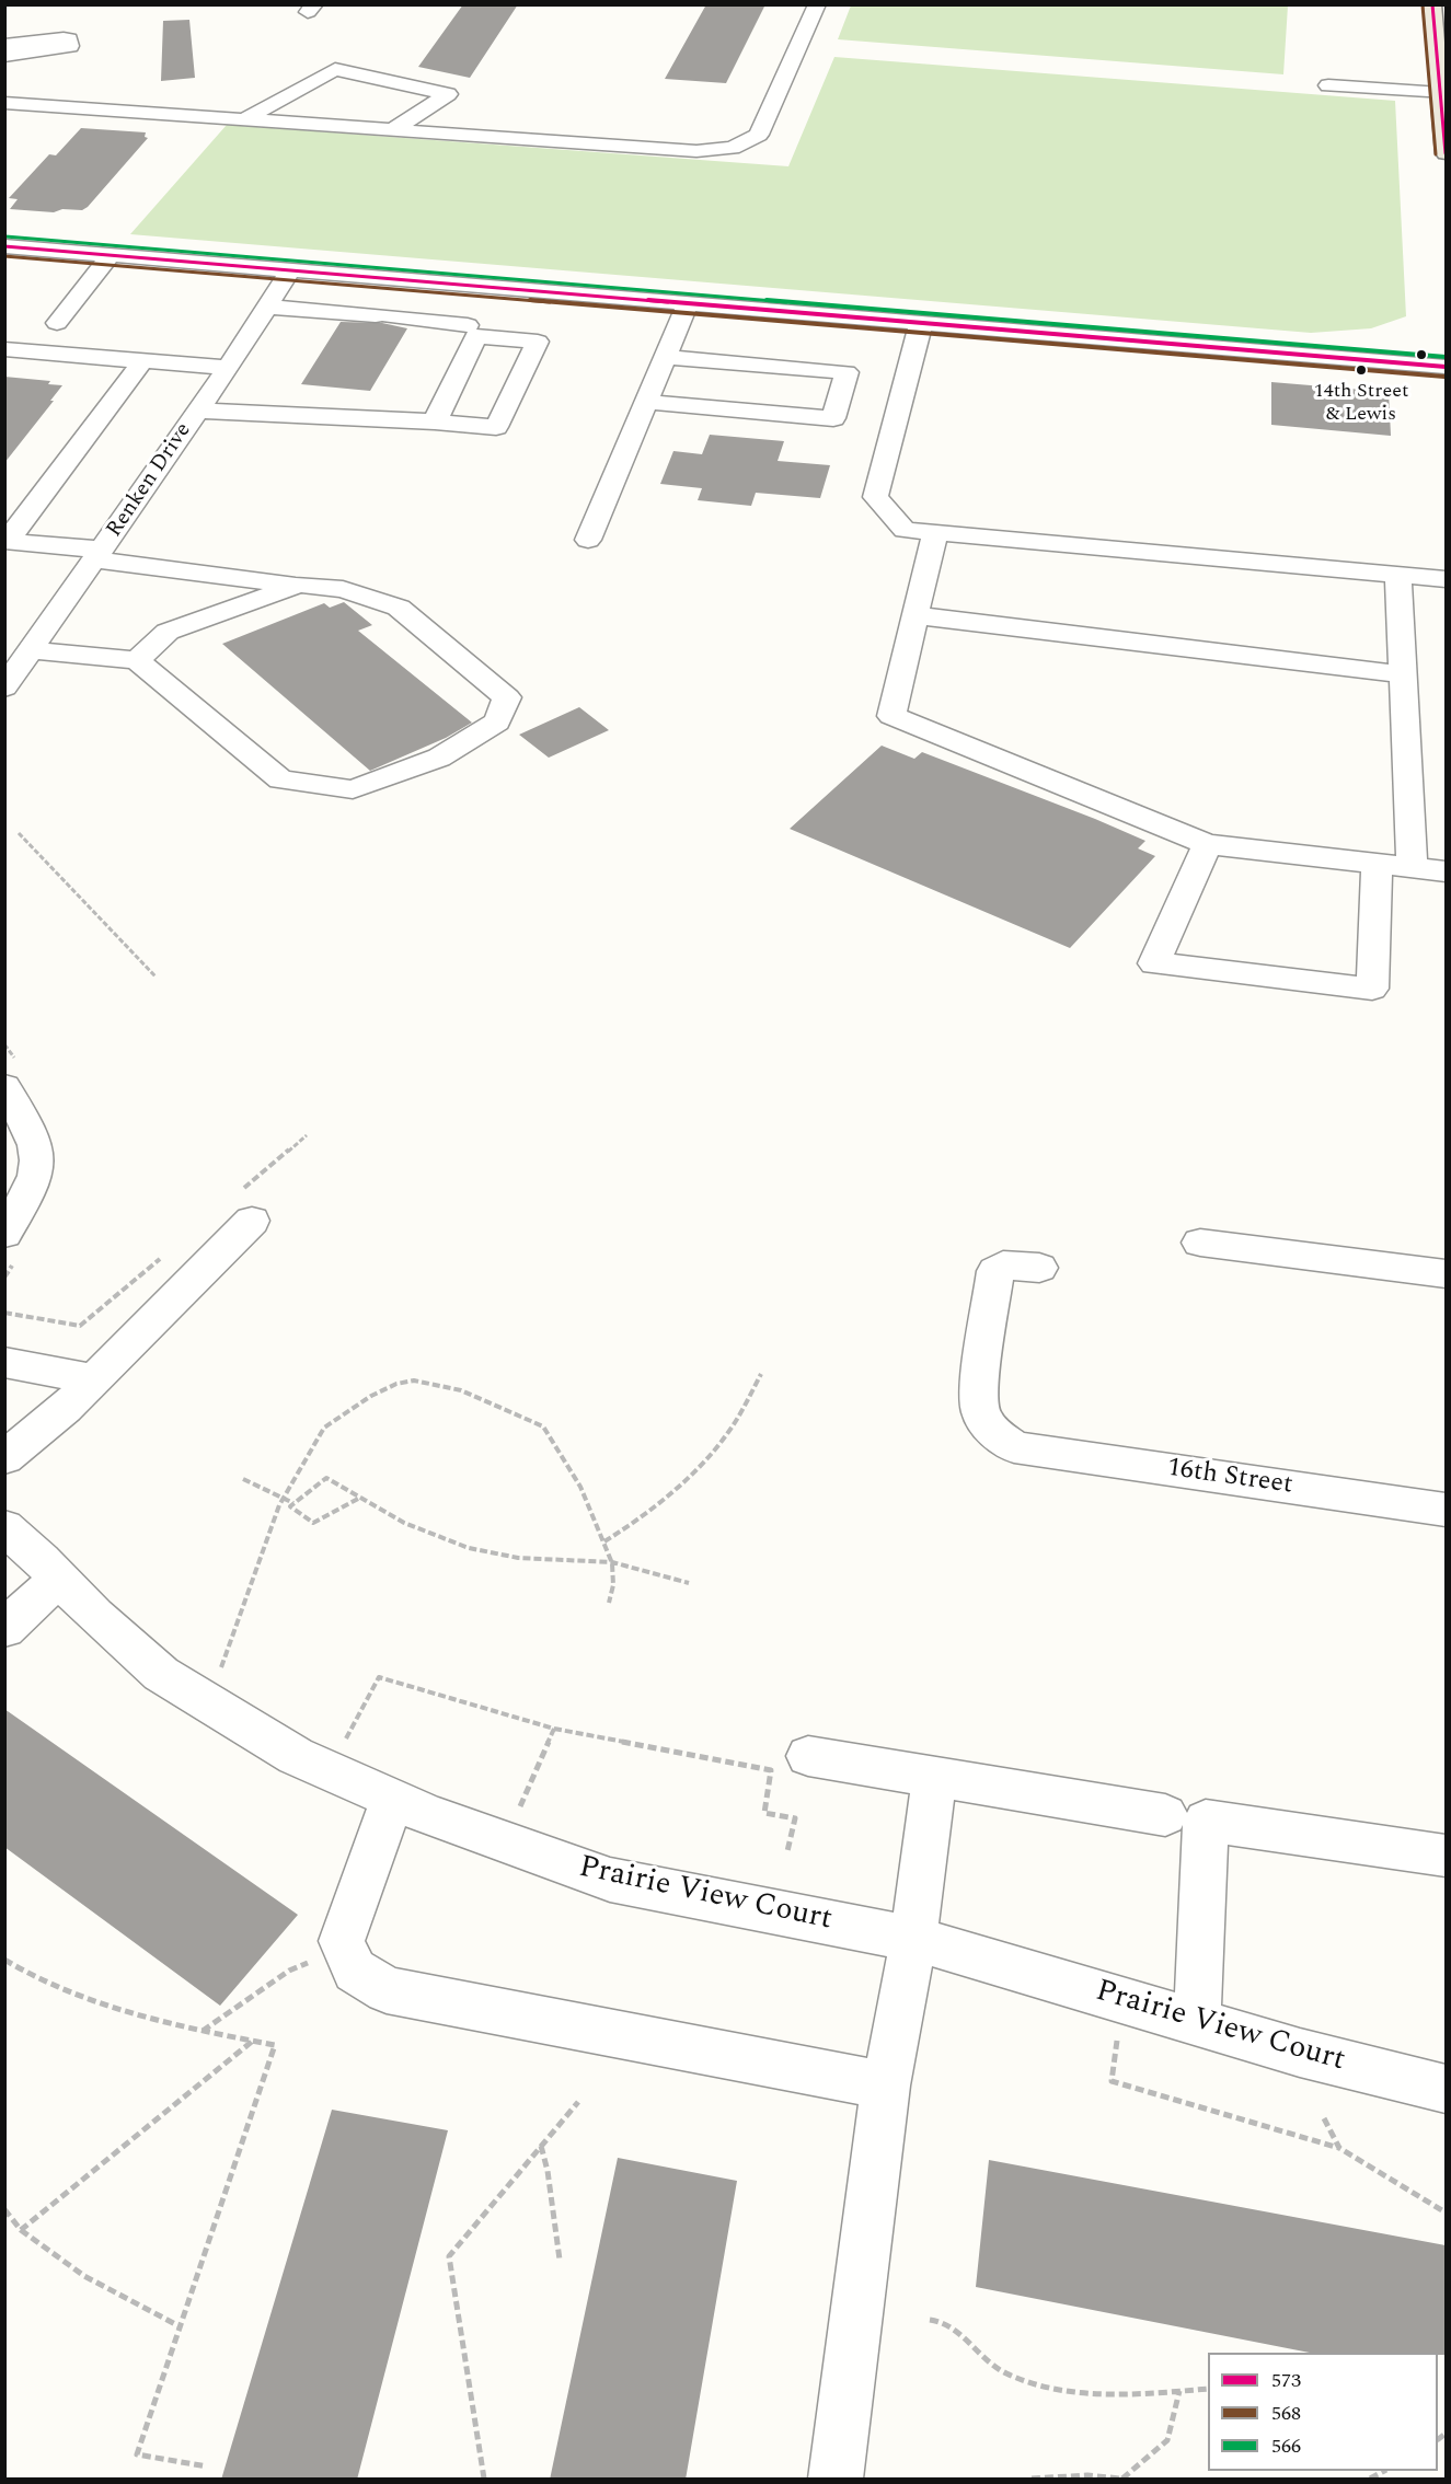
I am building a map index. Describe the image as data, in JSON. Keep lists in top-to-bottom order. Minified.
{"streets":{"street":["Renken Drive","16th Street","Prairie View Court"]},"places":["14th Street & Lewis"],"lines":["transit line 573","transit line 568","transit line 566"],"legend":["573","568","566"]}
